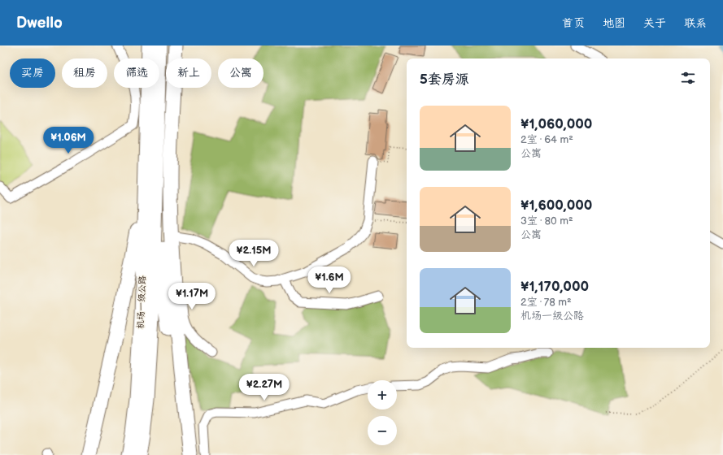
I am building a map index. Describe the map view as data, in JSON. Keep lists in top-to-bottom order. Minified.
{"streets":{"highway":["机场一级公路"]},"page":{"header":"Dwello","nav":["首页","地图","关于","联系"],"chip":["买房","租房","筛选","新上","公寓"],"heading":"5套房源","list":[{"name":"¥1,060,000","note":"2室 · 64 m² · 公寓"},{"name":"¥1,600,000","note":"3室 · 80 m² · 公寓"},{"name":"¥1,170,000","note":"2室 · 78 m² · 机场一级公路"}],"price":["¥1.06M","¥2.15M","¥1.6M","¥1.17M","¥2.27M"],"map_buttons":["+","−"]}}
